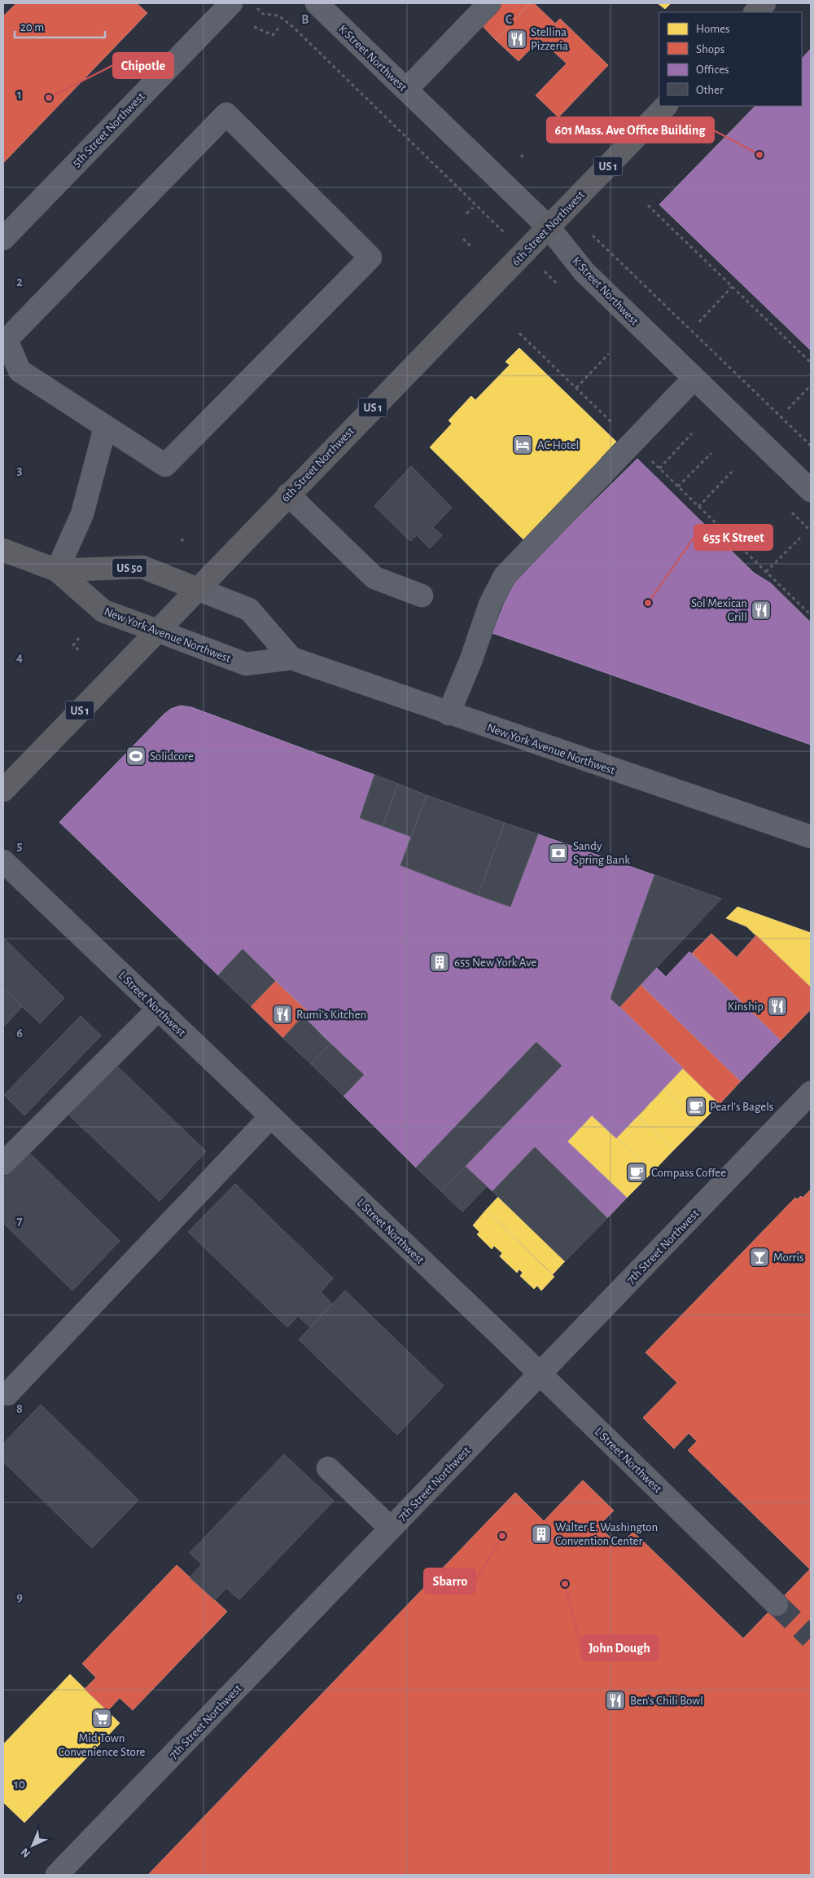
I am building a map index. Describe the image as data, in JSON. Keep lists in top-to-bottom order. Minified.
{"streets":{"highway":["US 1","6th Street Northwest","US 50","New York Avenue Northwest"],"main road":["K Street Northwest","7th Street Northwest"],"street":["5th Street Northwest","L Street Northwest"]},"crossings":[["K Street Northwest","6th Street Northwest"],["6th Street Northwest","New York Avenue Northwest"],["L Street Northwest","7th Street Northwest"]],"places":{"restaurant":["Stellina Pizzeria","Sol Mexican Grill","Kinship","Rumi’s Kitchen","Ben's Chili Bowl"],"other":["Chipotle","601 Mass. Ave Office Building","655 K Street","Sbarro","John Dough"],"hotel":["AC Hotel"],"sports":["Solidcore"],"bank":["Sandy Spring Bank"],"building":["655 New York Ave","Walter E. Washington Convention Center"],"cafe":["Pearl's Bagels","Compass Coffee"],"bar":["Morris"],"supermarket":["Mid Town Convenience Store"]},"legend":["Homes","Shops","Offices","Other"],"scale_bar":"20 m","north":"bottom left","grid":{"columns":["B","C"],"rows":["1","2","3","4","5","6","7","8","9","10"]}}
